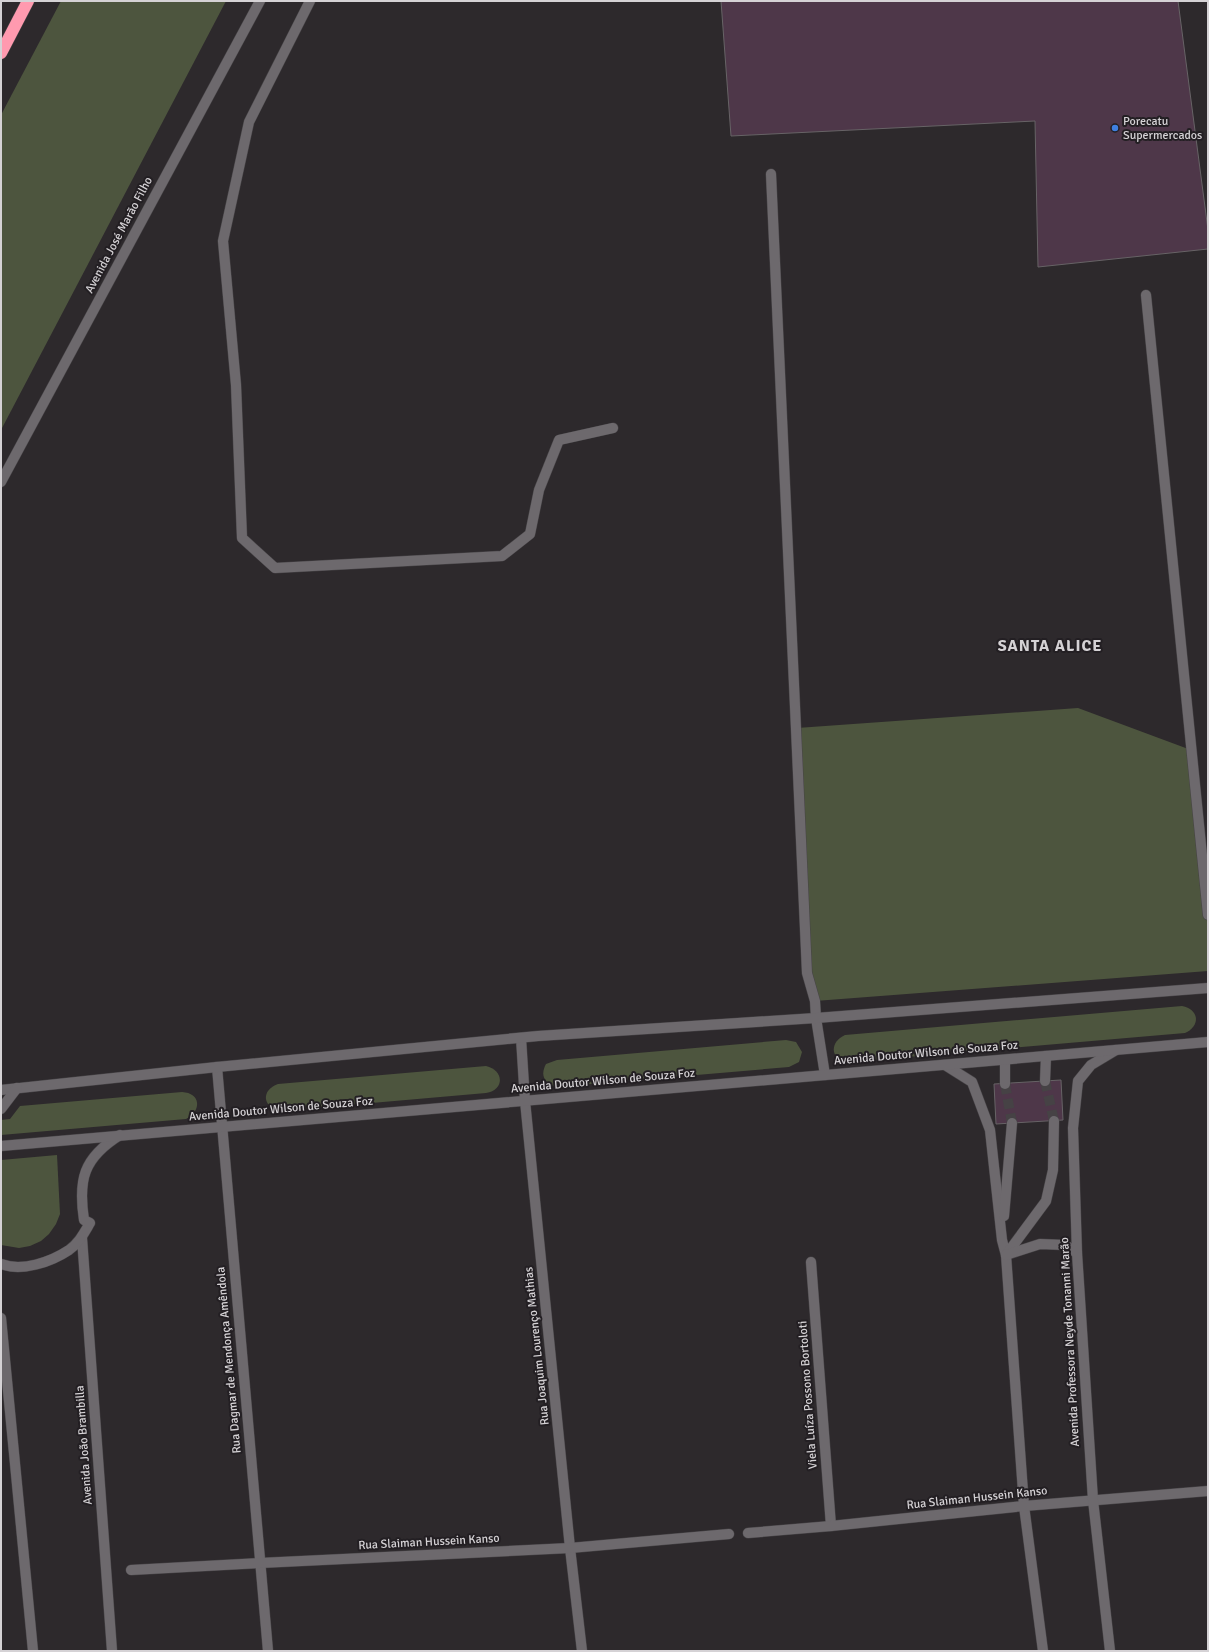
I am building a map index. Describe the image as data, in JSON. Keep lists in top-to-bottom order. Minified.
{"streets":{"street":["Avenida José Marão Filho","Avenida Doutor Wilson de Souza Foz","Avenida Professora Neyde Tonanni Marão","Rua Joaquim Lourenço Mathias","Rua Dagmar de Mendonça Amêndola","Viela Luíza Possono Bortoloti","Avenida João Brambilla","Rua Slaiman Hussein Kanso"]},"crossings":[["Avenida Doutor Wilson de Souza Foz","Avenida Professora Neyde Tonanni Marão"],["Avenida Doutor Wilson de Souza Foz","Rua Joaquim Lourenço Mathias"],["Avenida Doutor Wilson de Souza Foz","Rua Dagmar de Mendonça Amêndola"],["Avenida Professora Neyde Tonanni Marão","Rua Slaiman Hussein Kanso"],["Rua Joaquim Lourenço Mathias","Rua Slaiman Hussein Kanso"],["Rua Dagmar de Mendonça Amêndola","Rua Slaiman Hussein Kanso"],["Viela Luíza Possono Bortoloti","Rua Slaiman Hussein Kanso"]],"districts":["SANTA ALICE"],"places":["Porecatu Supermercados"]}
